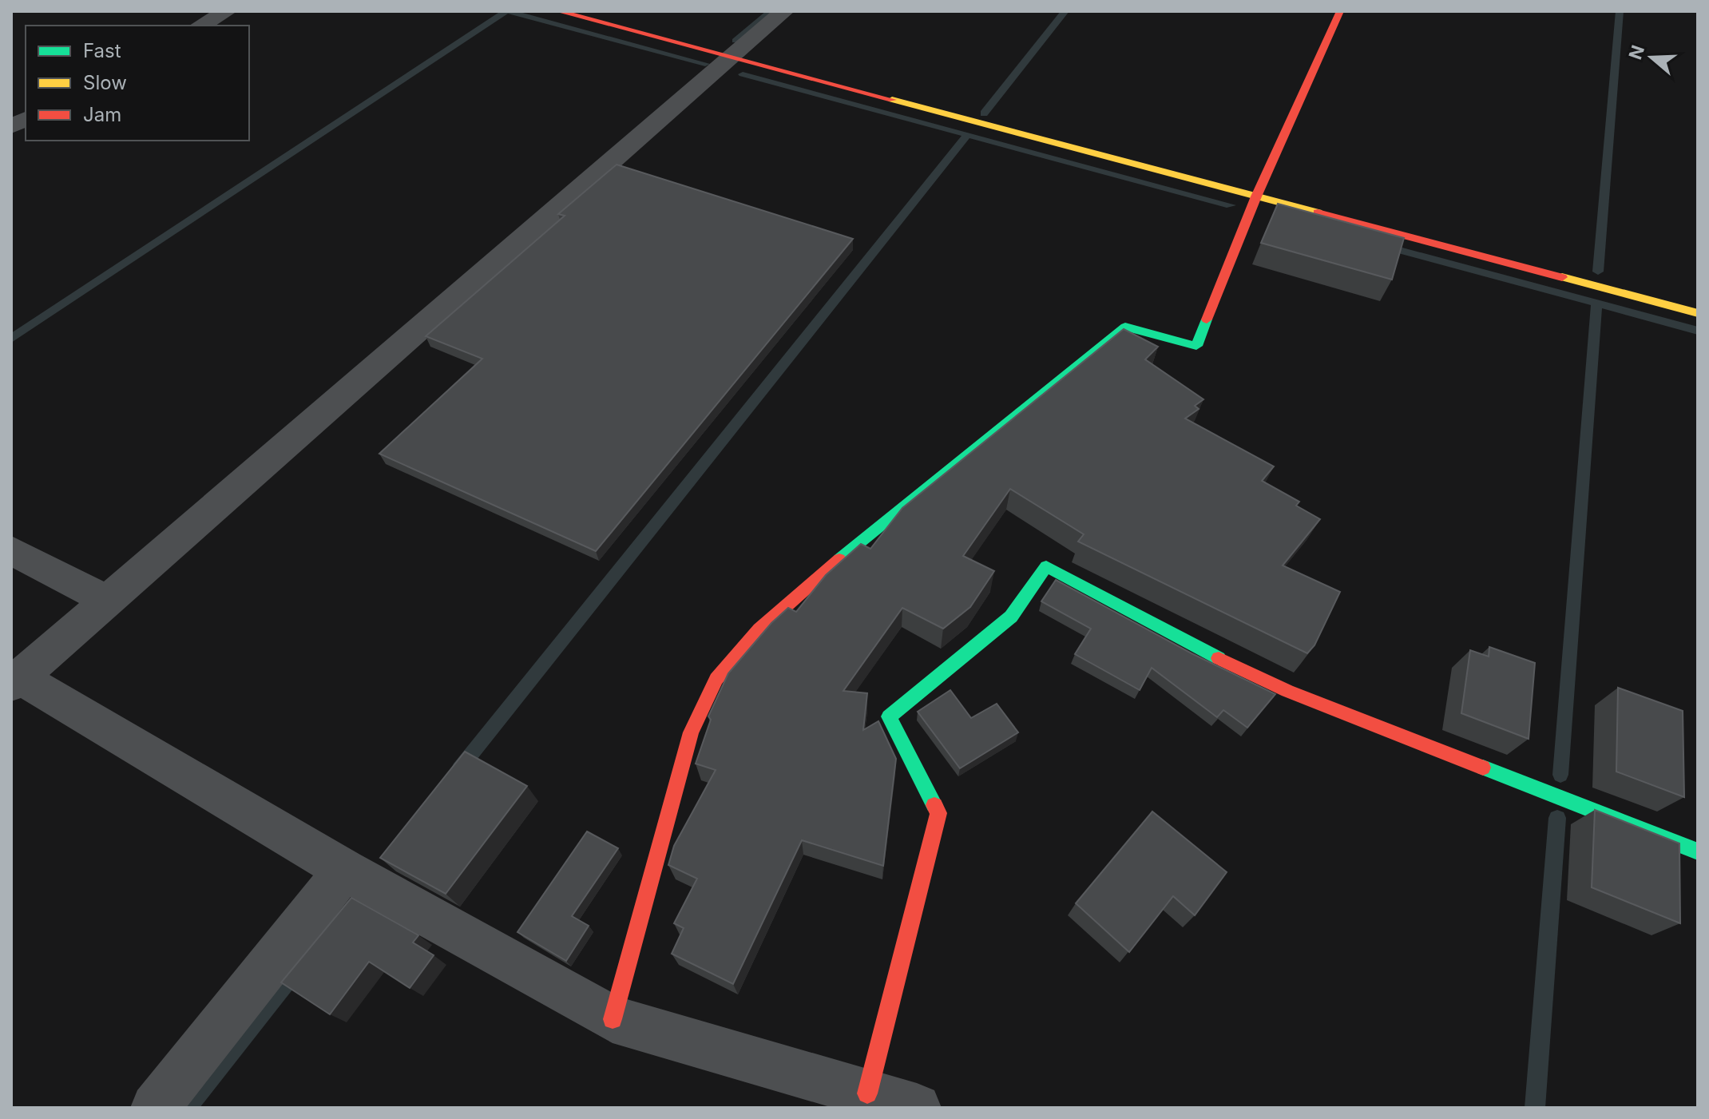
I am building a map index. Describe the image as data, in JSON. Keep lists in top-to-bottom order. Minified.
{"legend":["Fast","Slow","Jam"],"north":"left"}
